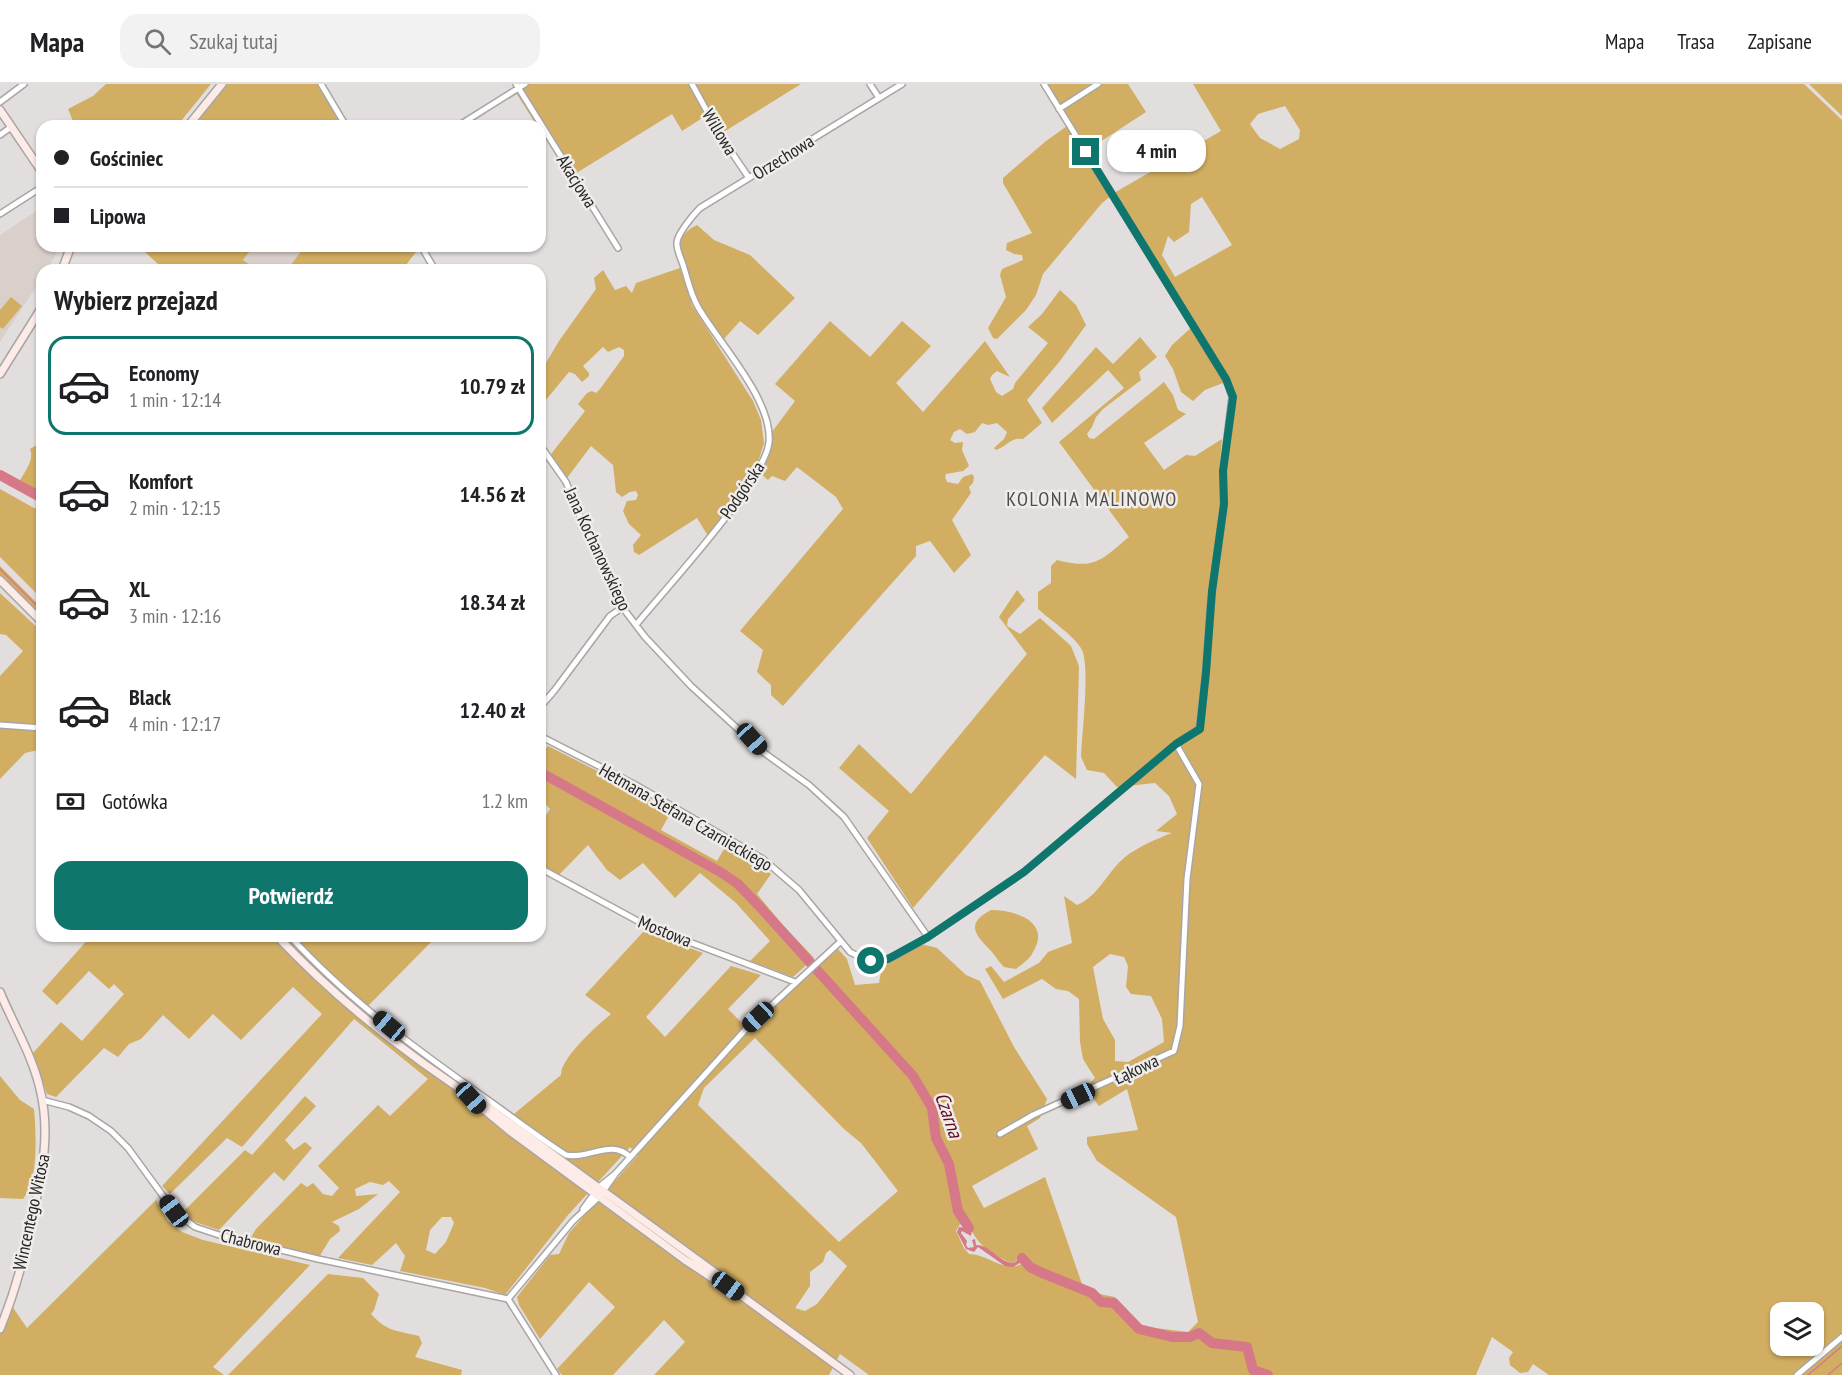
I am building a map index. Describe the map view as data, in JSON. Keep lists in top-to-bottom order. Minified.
{"streets":{"main road":["Wincentego Witosa"],"street":["Willowa","Orzechowa","Akacjowa","Podgórska","Jana Kochanowskiego","Hetmana Stefana Czarnieckiego","Mostowa","Łąkowa","Chabrowa"]},"crossings":[["Willowa","Orzechowa"],["Orzechowa","Podgórska"],["Podgórska","Jana Kochanowskiego"],["Jana Kochanowskiego","Hetmana Stefana Czarnieckiego"],["Hetmana Stefana Czarnieckiego","Łąkowa"],["Wincentego Witosa","Chabrowa"]],"districts":["KOLONIA MALINOWO"],"water":["Czarna"],"page":{"header":"Mapa","search":"Szukaj tutaj","nav":["Mapa","Trasa","Zapisane"],"banner":["Gościniec","Lipowa"],"bubble":"4 min","heading":"Wybierz przejazd","list":[{"name":"Economy","note":"1 min · 12:14","value":"10.79 zł"},{"name":"Komfort","note":"2 min · 12:15","value":"14.56 zł"},{"name":"XL","note":"3 min · 12:16","value":"18.34 zł"},{"name":"Black","note":"4 min · 12:17","value":"12.40 zł"}],"pay":["Gotówka","1.2 km"],"buttons":"Potwierdź"}}
